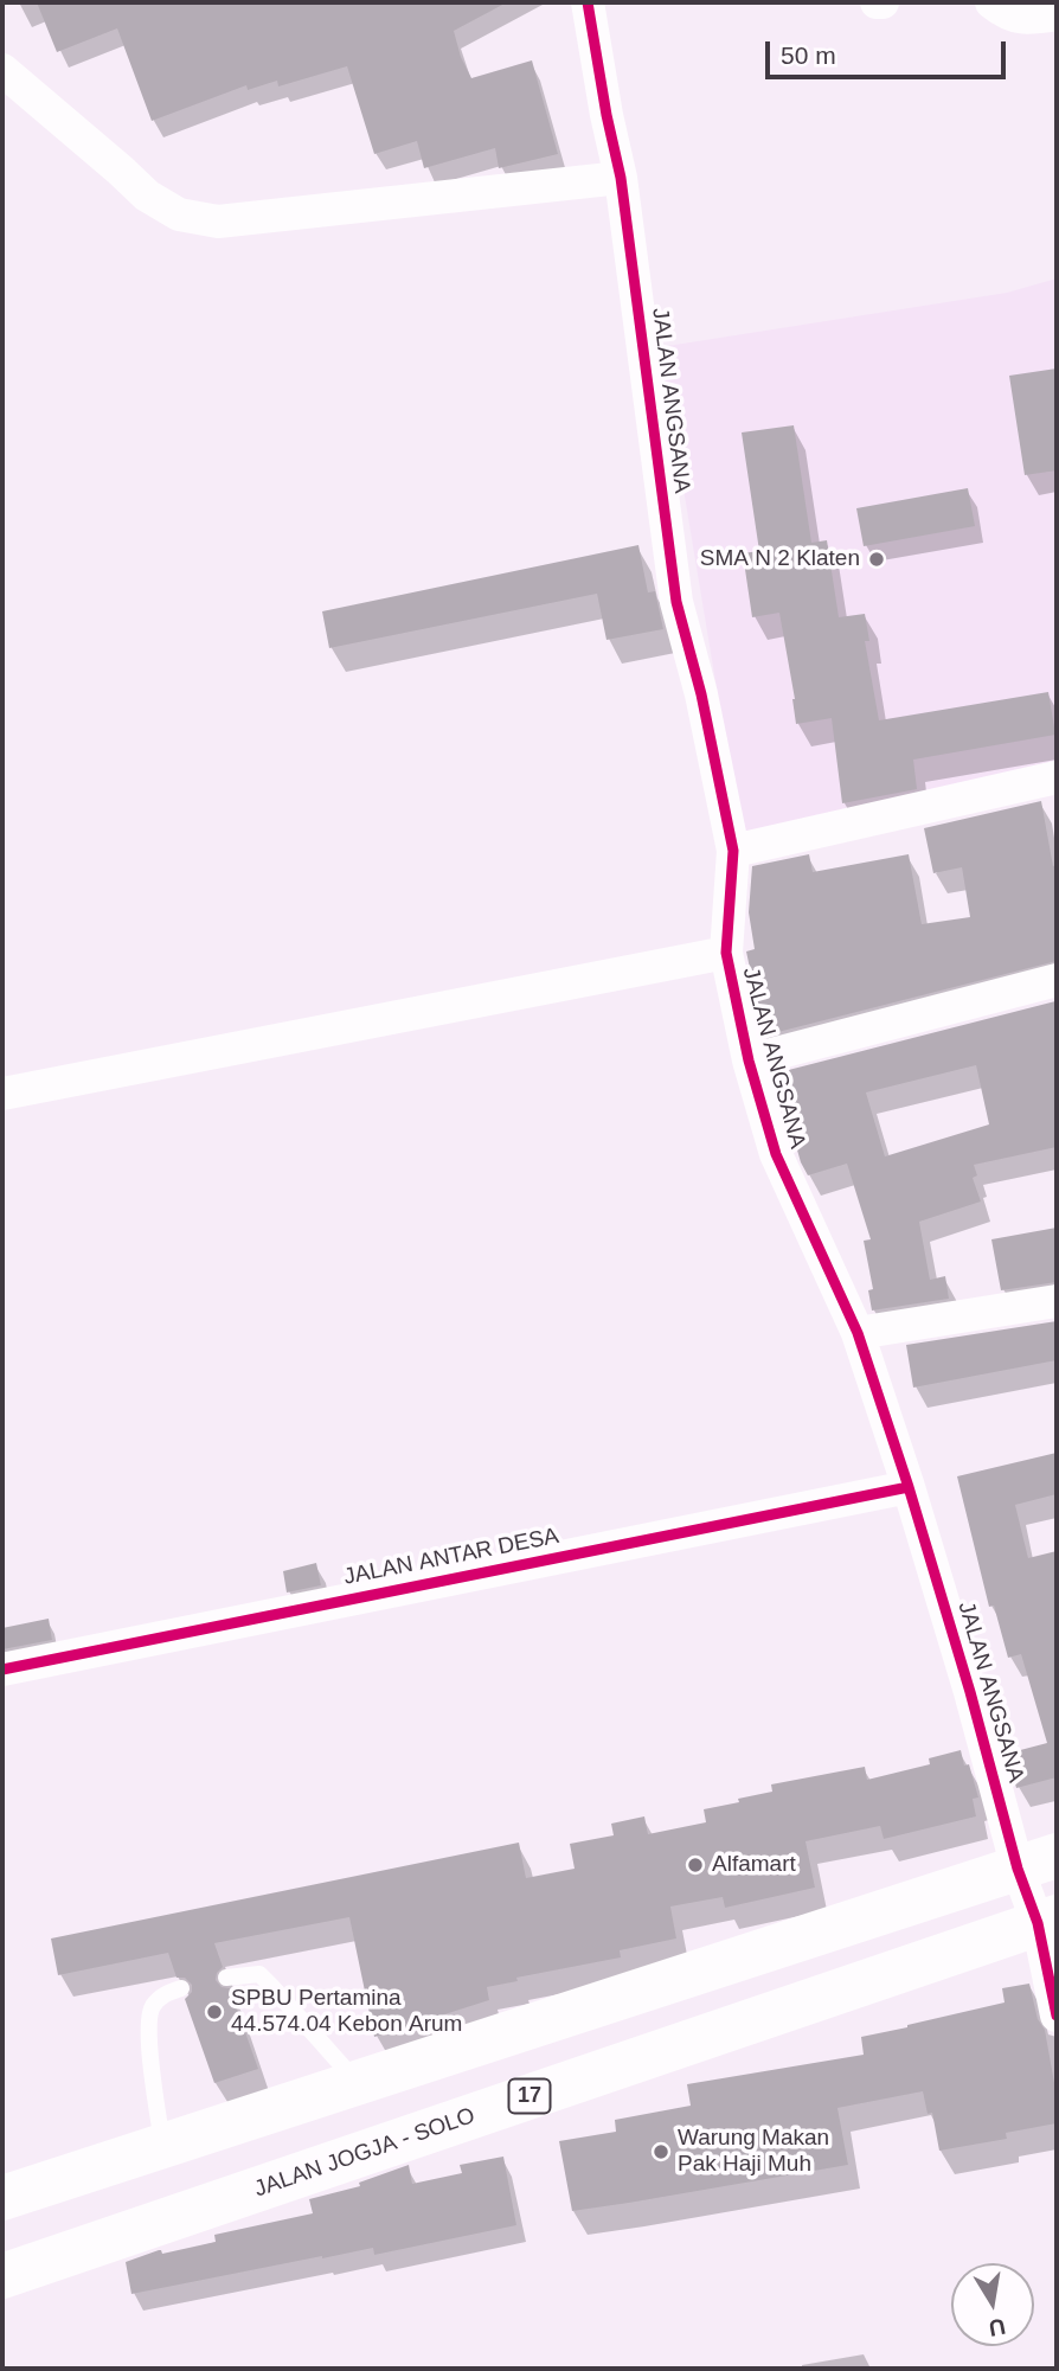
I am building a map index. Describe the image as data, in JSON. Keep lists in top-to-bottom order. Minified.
{"streets":{"highway":["17","JALAN JOGJA - SOLO"],"street":["JALAN ANGSANA","JALAN ANTAR DESA"]},"crossings":[["JALAN ANGSANA","JALAN ANTAR DESA"],["JALAN ANGSANA","JALAN JOGJA - SOLO"]],"places":["SMA N 2 Klaten","Alfamart","SPBU Pertamina 44.574.04 Kebon Arum","Warung Makan Pak Haji Muh"],"scale_bar":"50 m","north":"bottom"}
